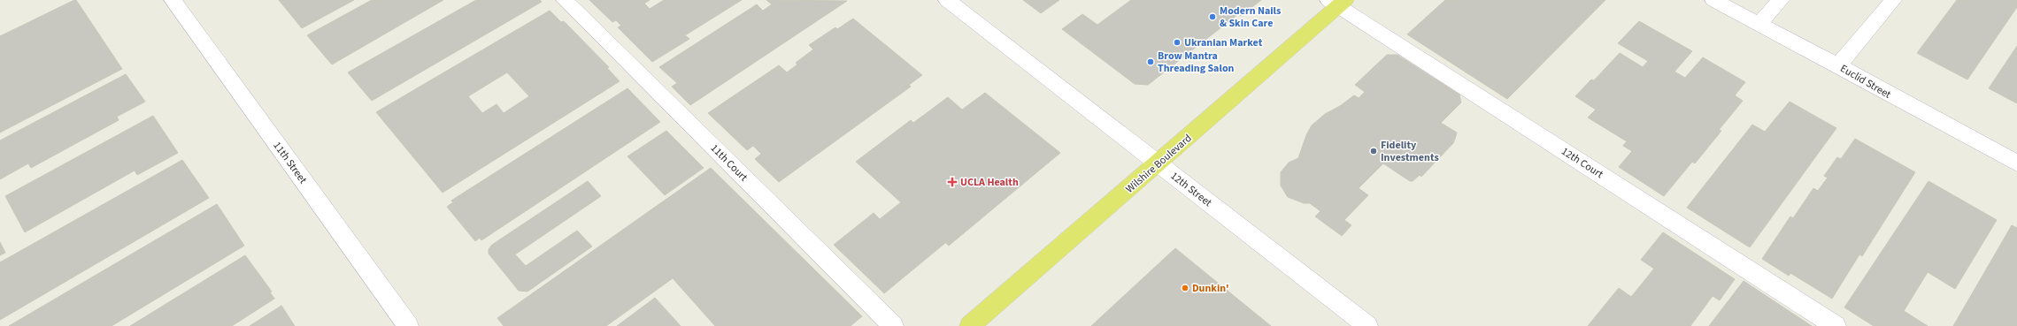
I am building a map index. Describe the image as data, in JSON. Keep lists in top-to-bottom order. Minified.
{"streets":{"main road":["Wilshire Boulevard"],"street":["Euclid Street","11th Street","11th Court","12th Court","12th Street"]},"crossings":[["12th Court","Wilshire Boulevard"],["Wilshire Boulevard","12th Street"]],"places":{"other":["Modern Nails & Skin Care","Ukranian Market","Brow Mantra Threading Salon","Fidelity Investments","Dunkin'"],"health":["UCLA Health"]}}
